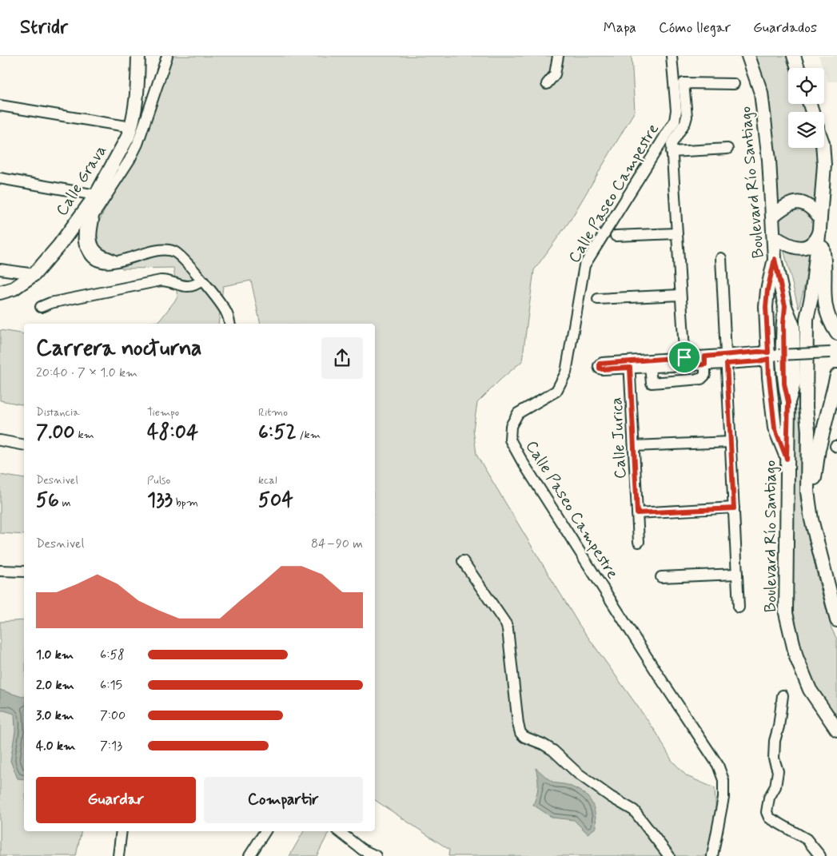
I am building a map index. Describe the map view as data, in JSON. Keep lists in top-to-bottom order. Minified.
{"streets":{"main road":["Calle Grava","Boulevard Río Santiago"],"street":["Calle Paseo Campestre","Calle Jurica"]},"page":{"header":"Stridr","nav":["Mapa","Cómo llegar","Guardados"],"heading":["Carrera nocturna","20:40 · 7 × 1.0 km"],"stats":[["Distancia","7.00 km"],["Tiempo","48:04"],["Ritmo","6:52 /km"],["Desnivel","56 m"],["Pulso","133 bpm"],["kcal","504"]],"chart":["Desnivel","84–90 m"],"list":[{"name":"1.0 km","note":"6:58"},{"name":"2.0 km","note":"6:15"},{"name":"3.0 km","note":"7:00"},{"name":"4.0 km","note":"7:13"}],"buttons":["Guardar","Compartir"]}}
